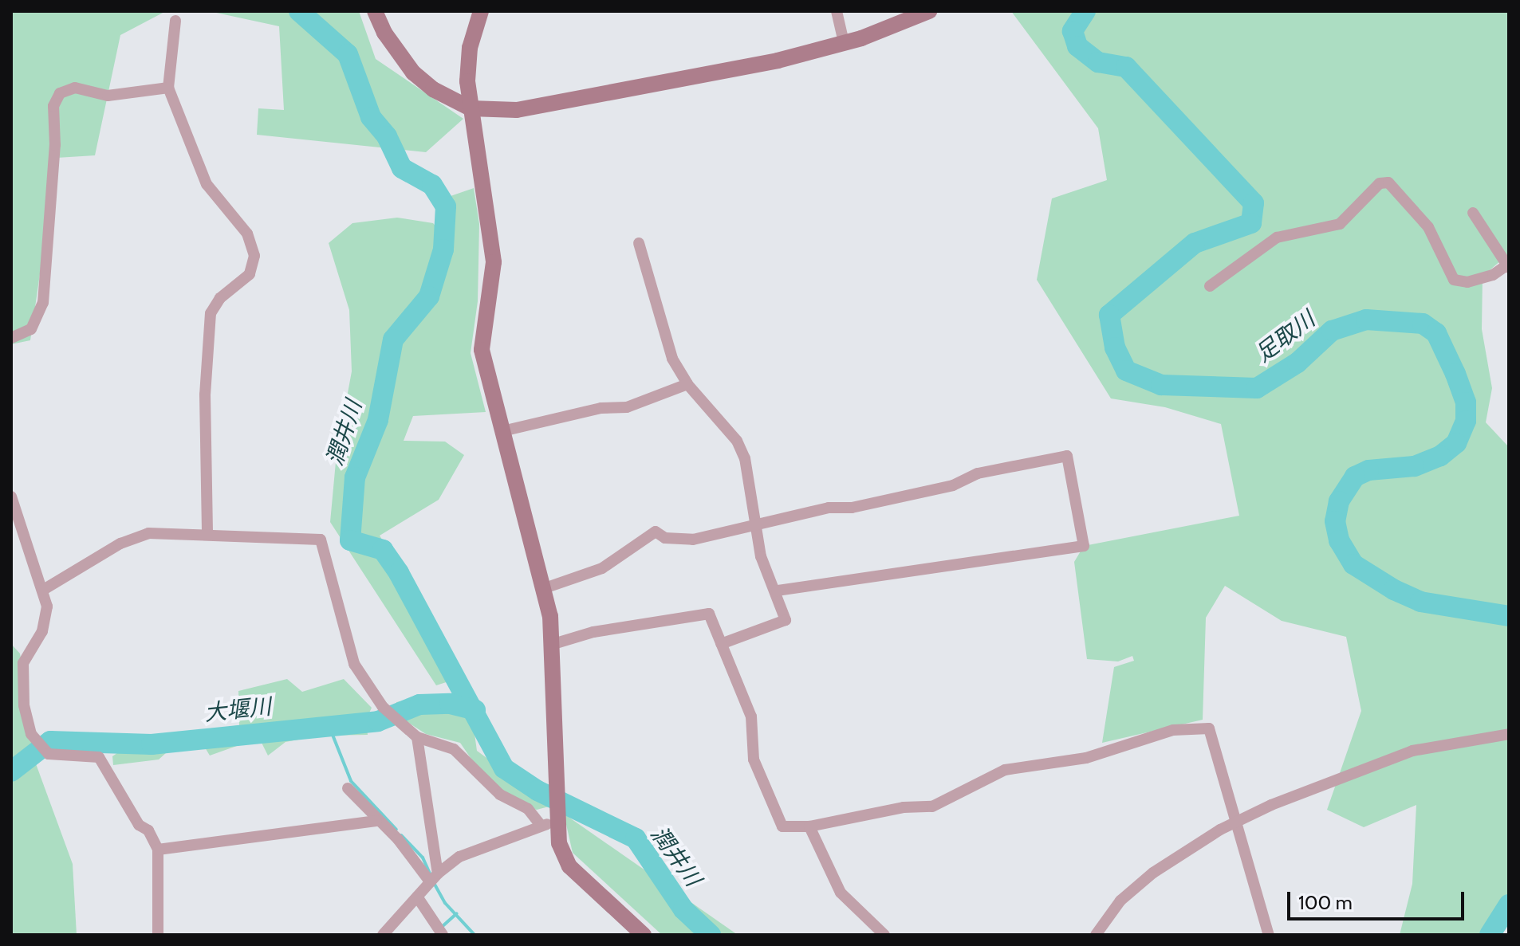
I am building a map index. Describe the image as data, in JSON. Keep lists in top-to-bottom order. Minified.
{"water":["足取川","潤井川","大堰川"],"scale_bar":"100 m"}
